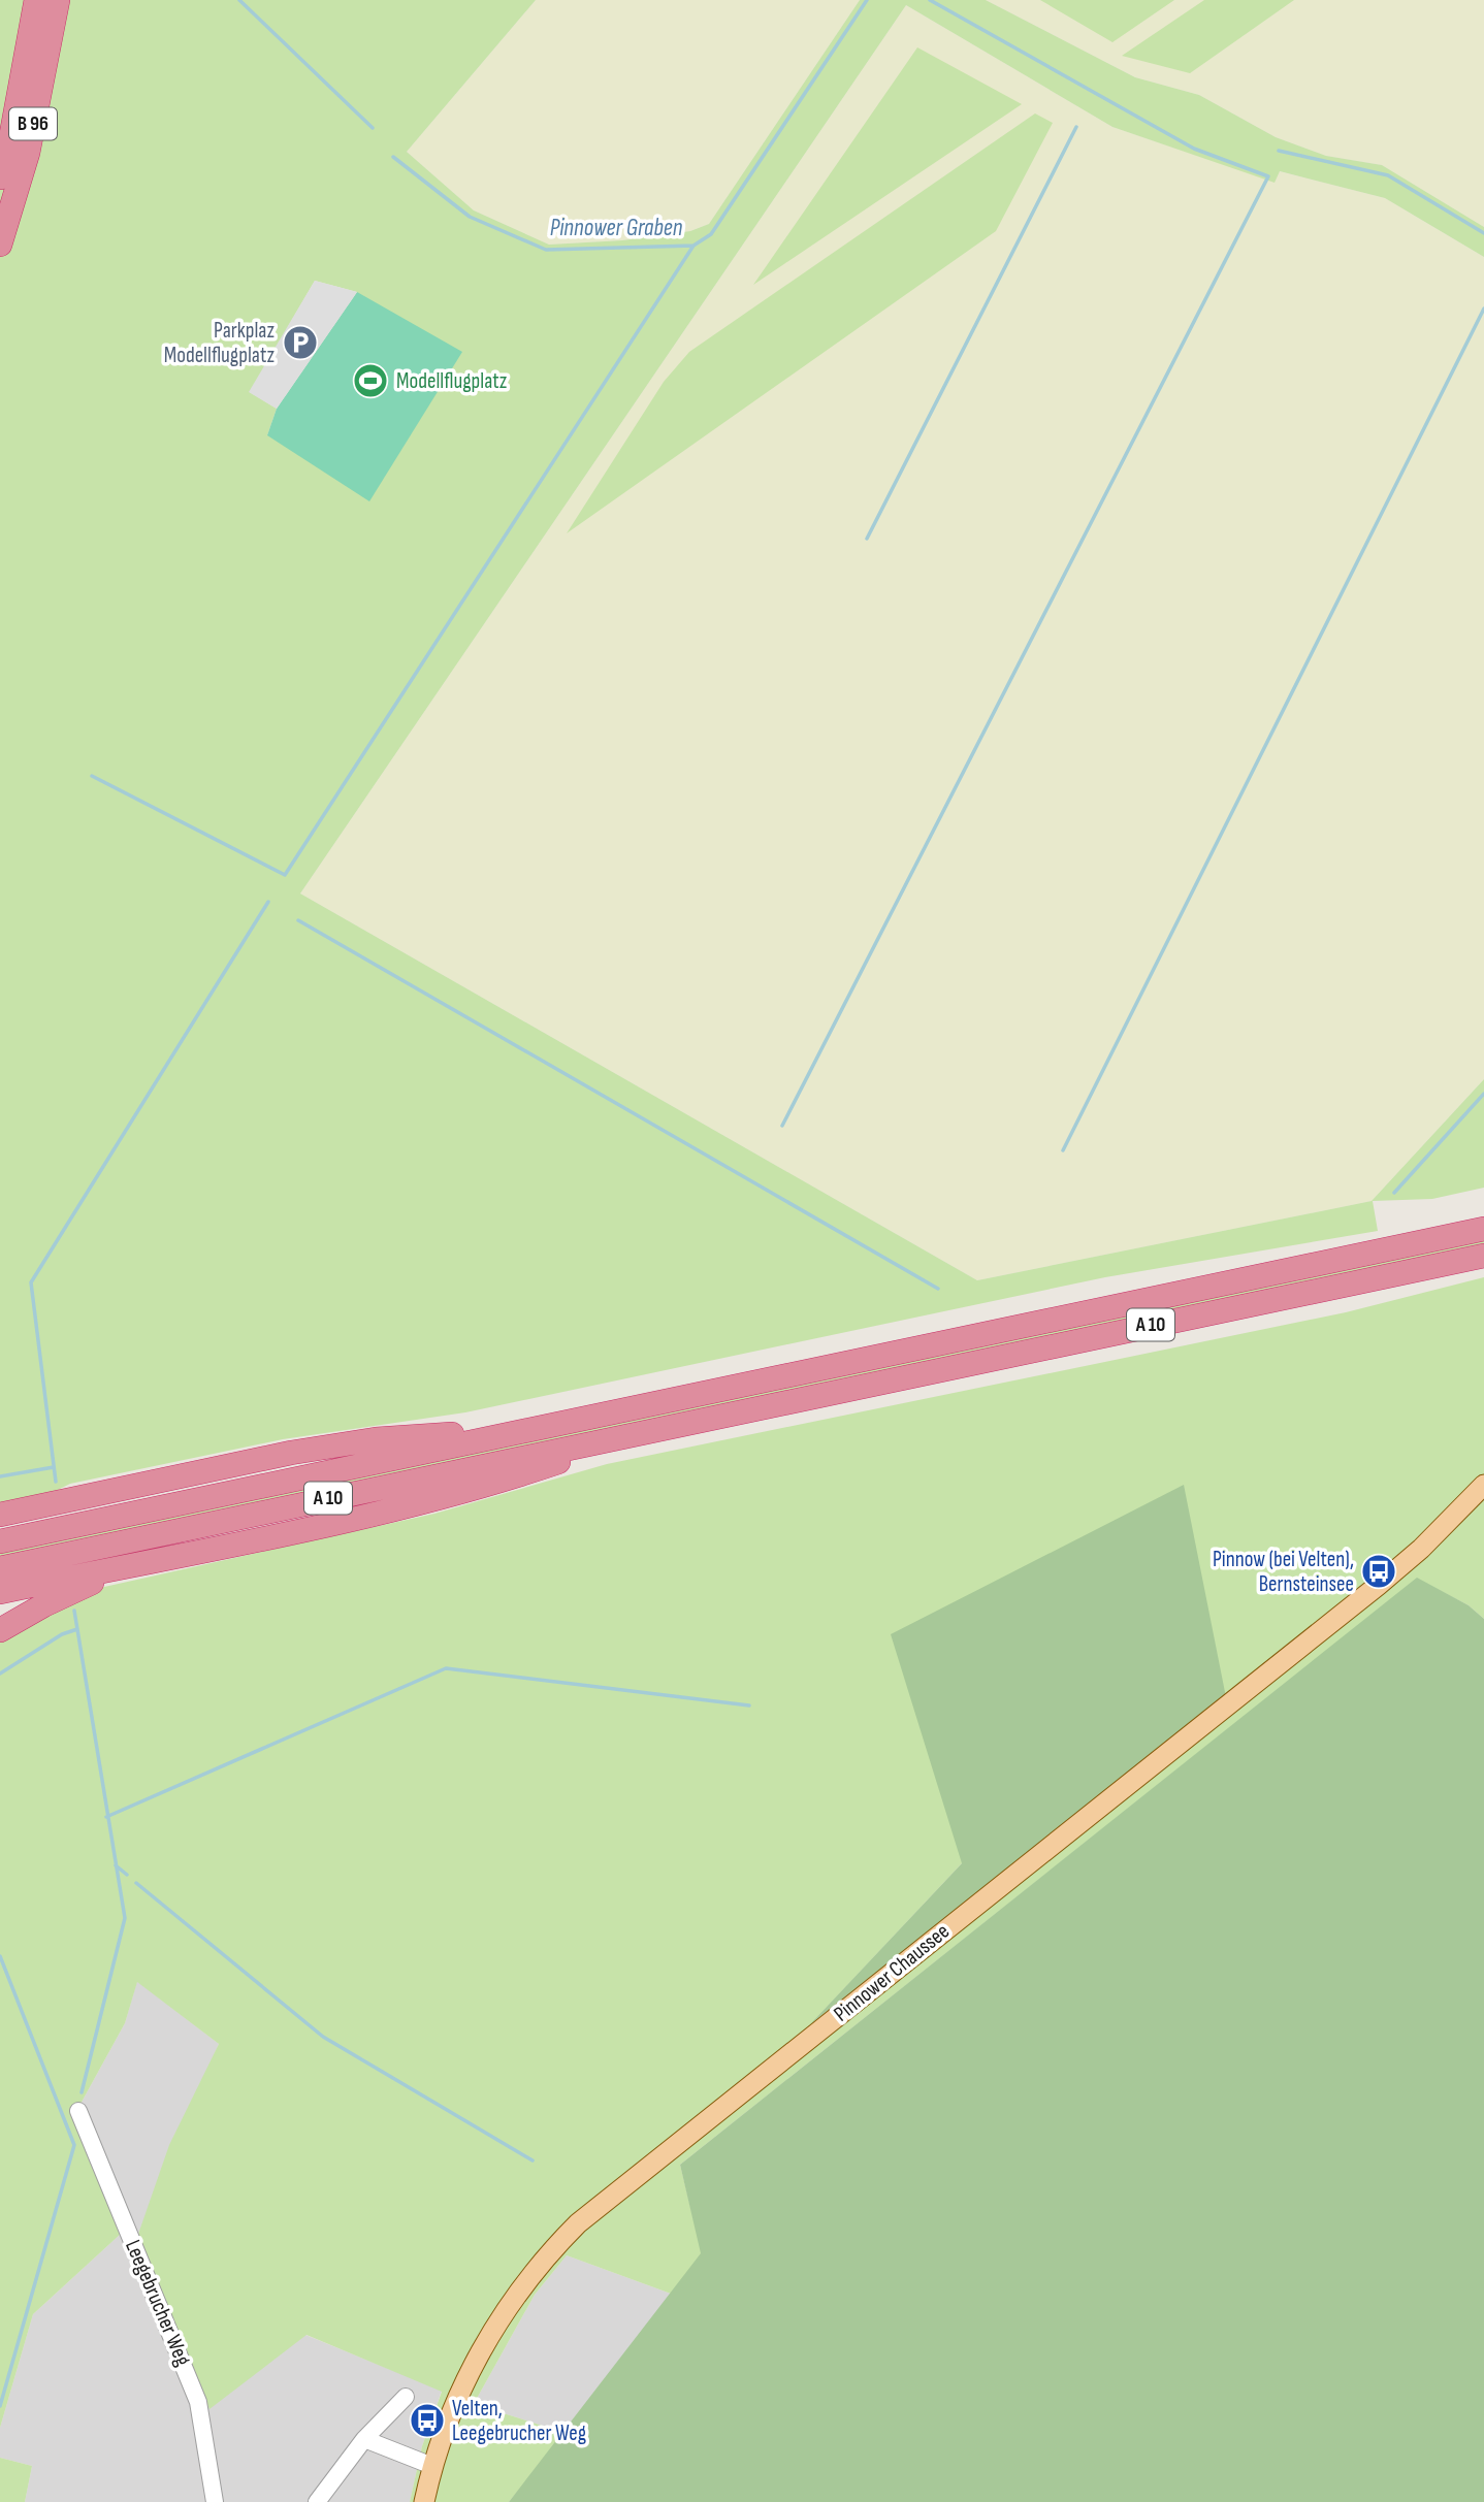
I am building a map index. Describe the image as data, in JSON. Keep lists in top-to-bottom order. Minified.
{"streets":{"highway":["B 96","A 10"],"main road":["Pinnower Chaussee"],"street":["Leegebrucher Weg"]},"water":["Pinnower Graben"],"places":{"parking":["Parkplaz Modellflugplatz"],"sports":["Modellflugplatz"],"bus stop":["Pinnow (bei Velten), Bernsteinsee","Velten, Leegebrucher Weg"]}}
